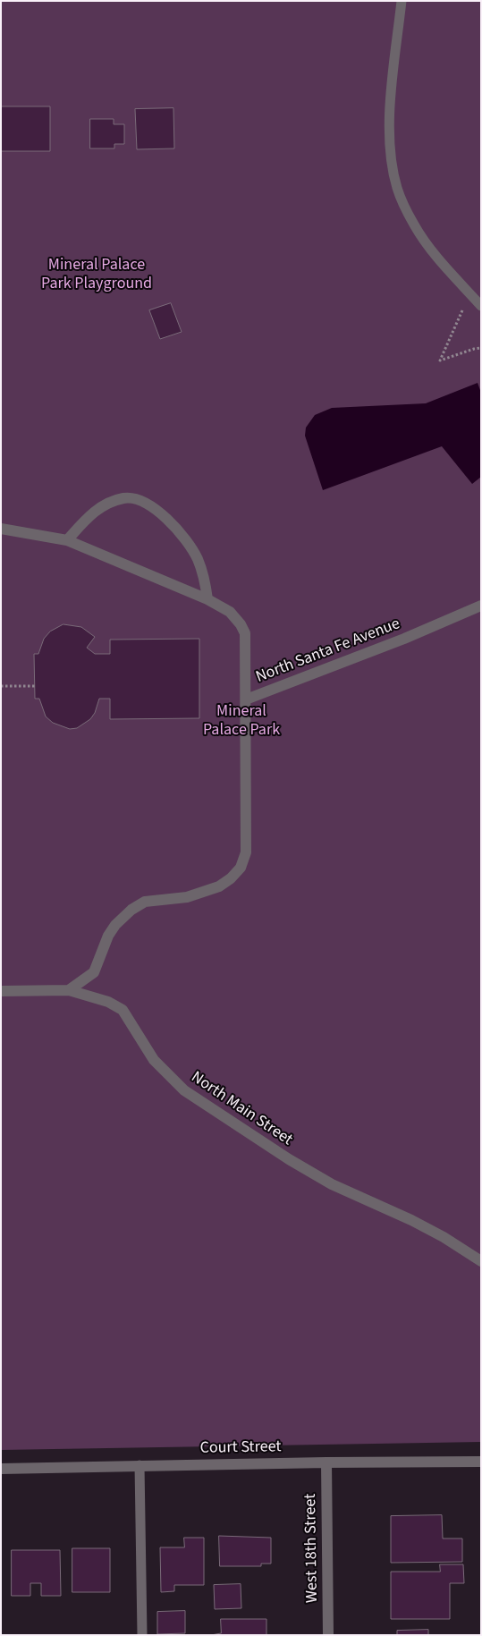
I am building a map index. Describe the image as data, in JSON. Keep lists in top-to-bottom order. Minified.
{"streets":{"street":["North Santa Fe Avenue","North Main Street","Court Street","West 18th Street"]},"crossings":[["Court Street","West 18th Street"]],"parks":["Mineral Palace Park Playground","Mineral Palace Park"]}
